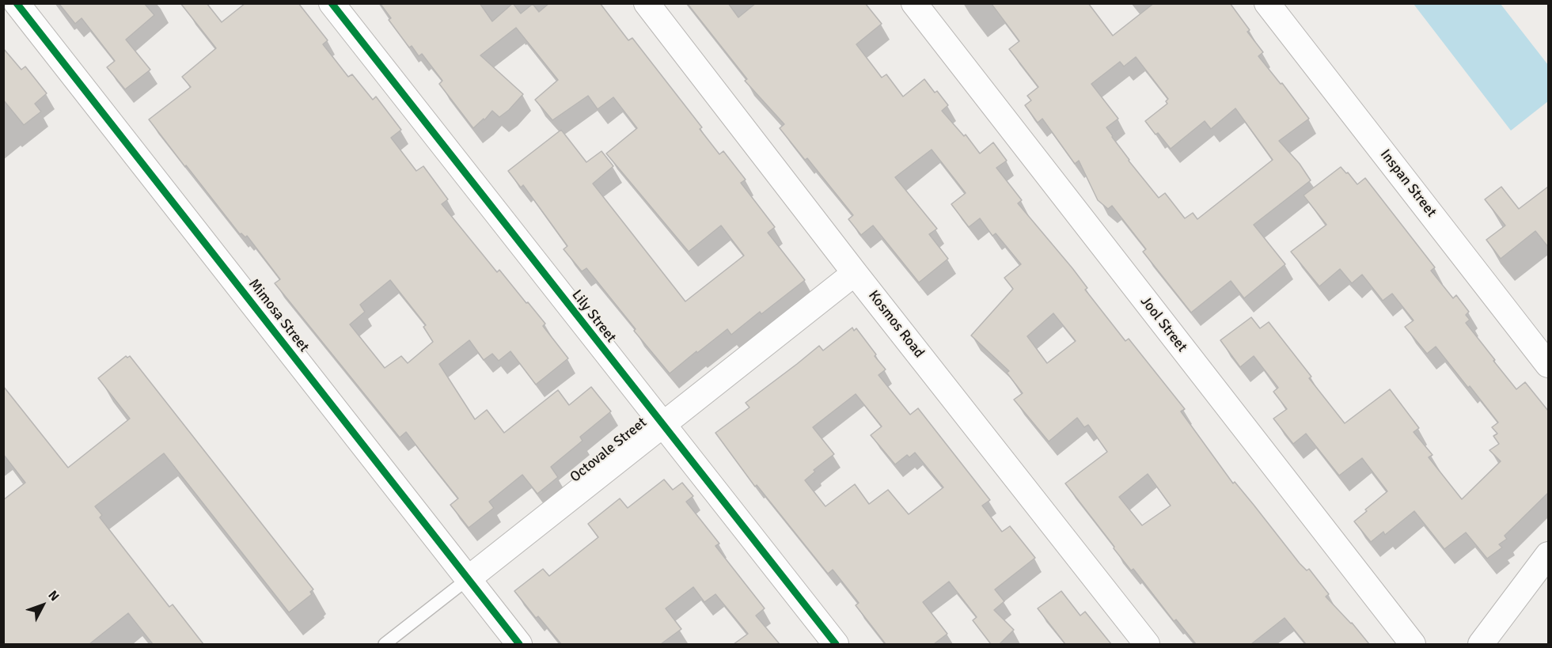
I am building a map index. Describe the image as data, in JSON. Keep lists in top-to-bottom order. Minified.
{"streets":{"street":["Inspan Street","Mimosa Street","Lily Street","Kosmos Road","Jool Street","Octovale Street"]},"crossings":[["Mimosa Street","Octovale Street"],["Lily Street","Octovale Street"],["Kosmos Road","Octovale Street"]],"north":"top right"}
